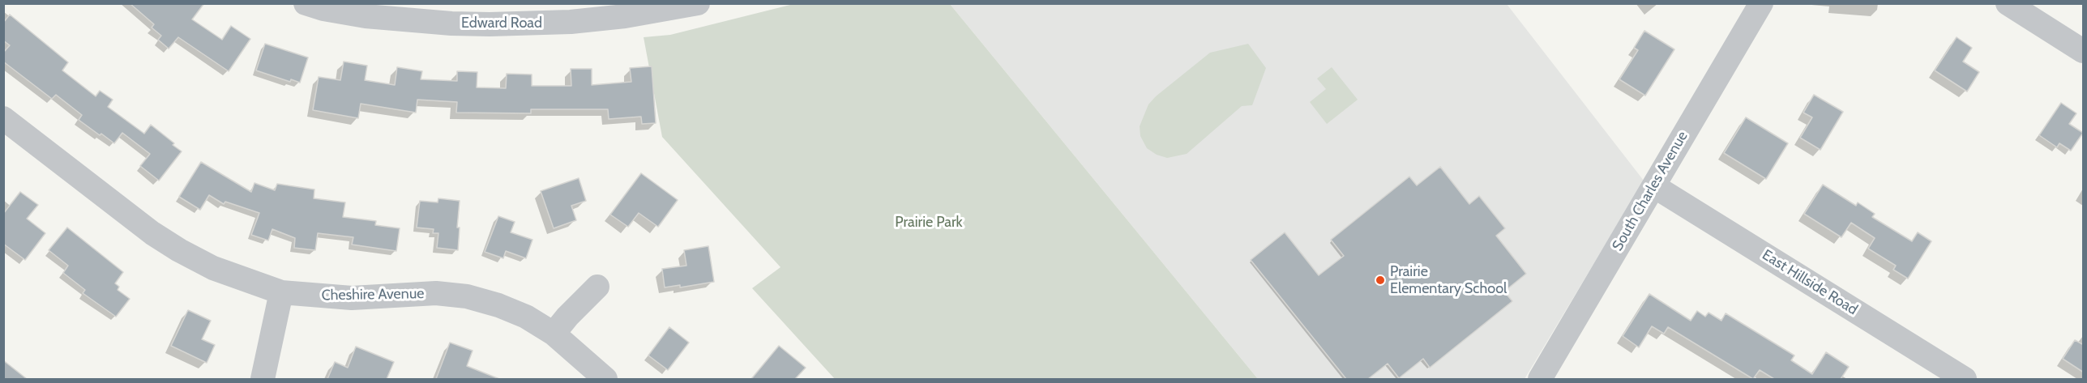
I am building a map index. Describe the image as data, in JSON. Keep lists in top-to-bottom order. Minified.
{"streets":{"street":["Edward Road","South Charles Avenue","East Hillside Road","Cheshire Avenue"]},"crossings":[["South Charles Avenue","East Hillside Road"]],"parks":["Prairie Park"],"places":["Prairie Elementary School"]}
